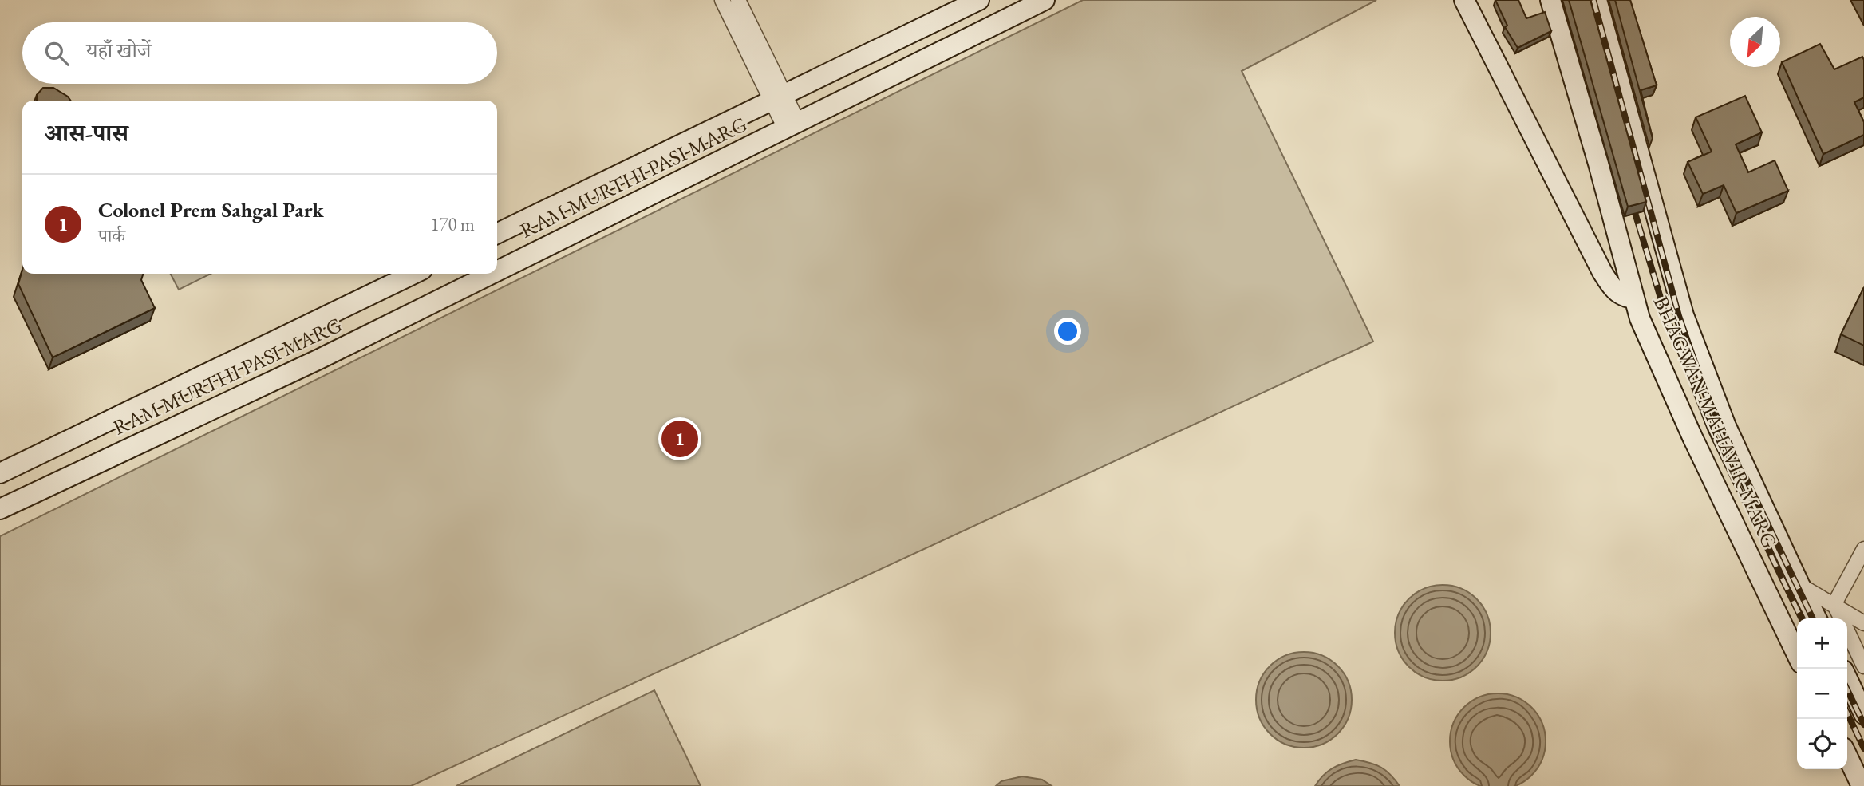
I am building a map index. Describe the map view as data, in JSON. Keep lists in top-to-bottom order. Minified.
{"streets":{"street":["RAM MURTHI PASI MARG","BHAGWAN MAHAVIR MARG"]},"north":"bottom left","page":{"search":"यहाँ खोजें","heading":"आस-पास","list":[{"mark":"1","name":"Colonel Prem Sahgal Park","note":"पार्क","value":"170 m"}],"pins":"1","map_buttons":["+","−"]}}
